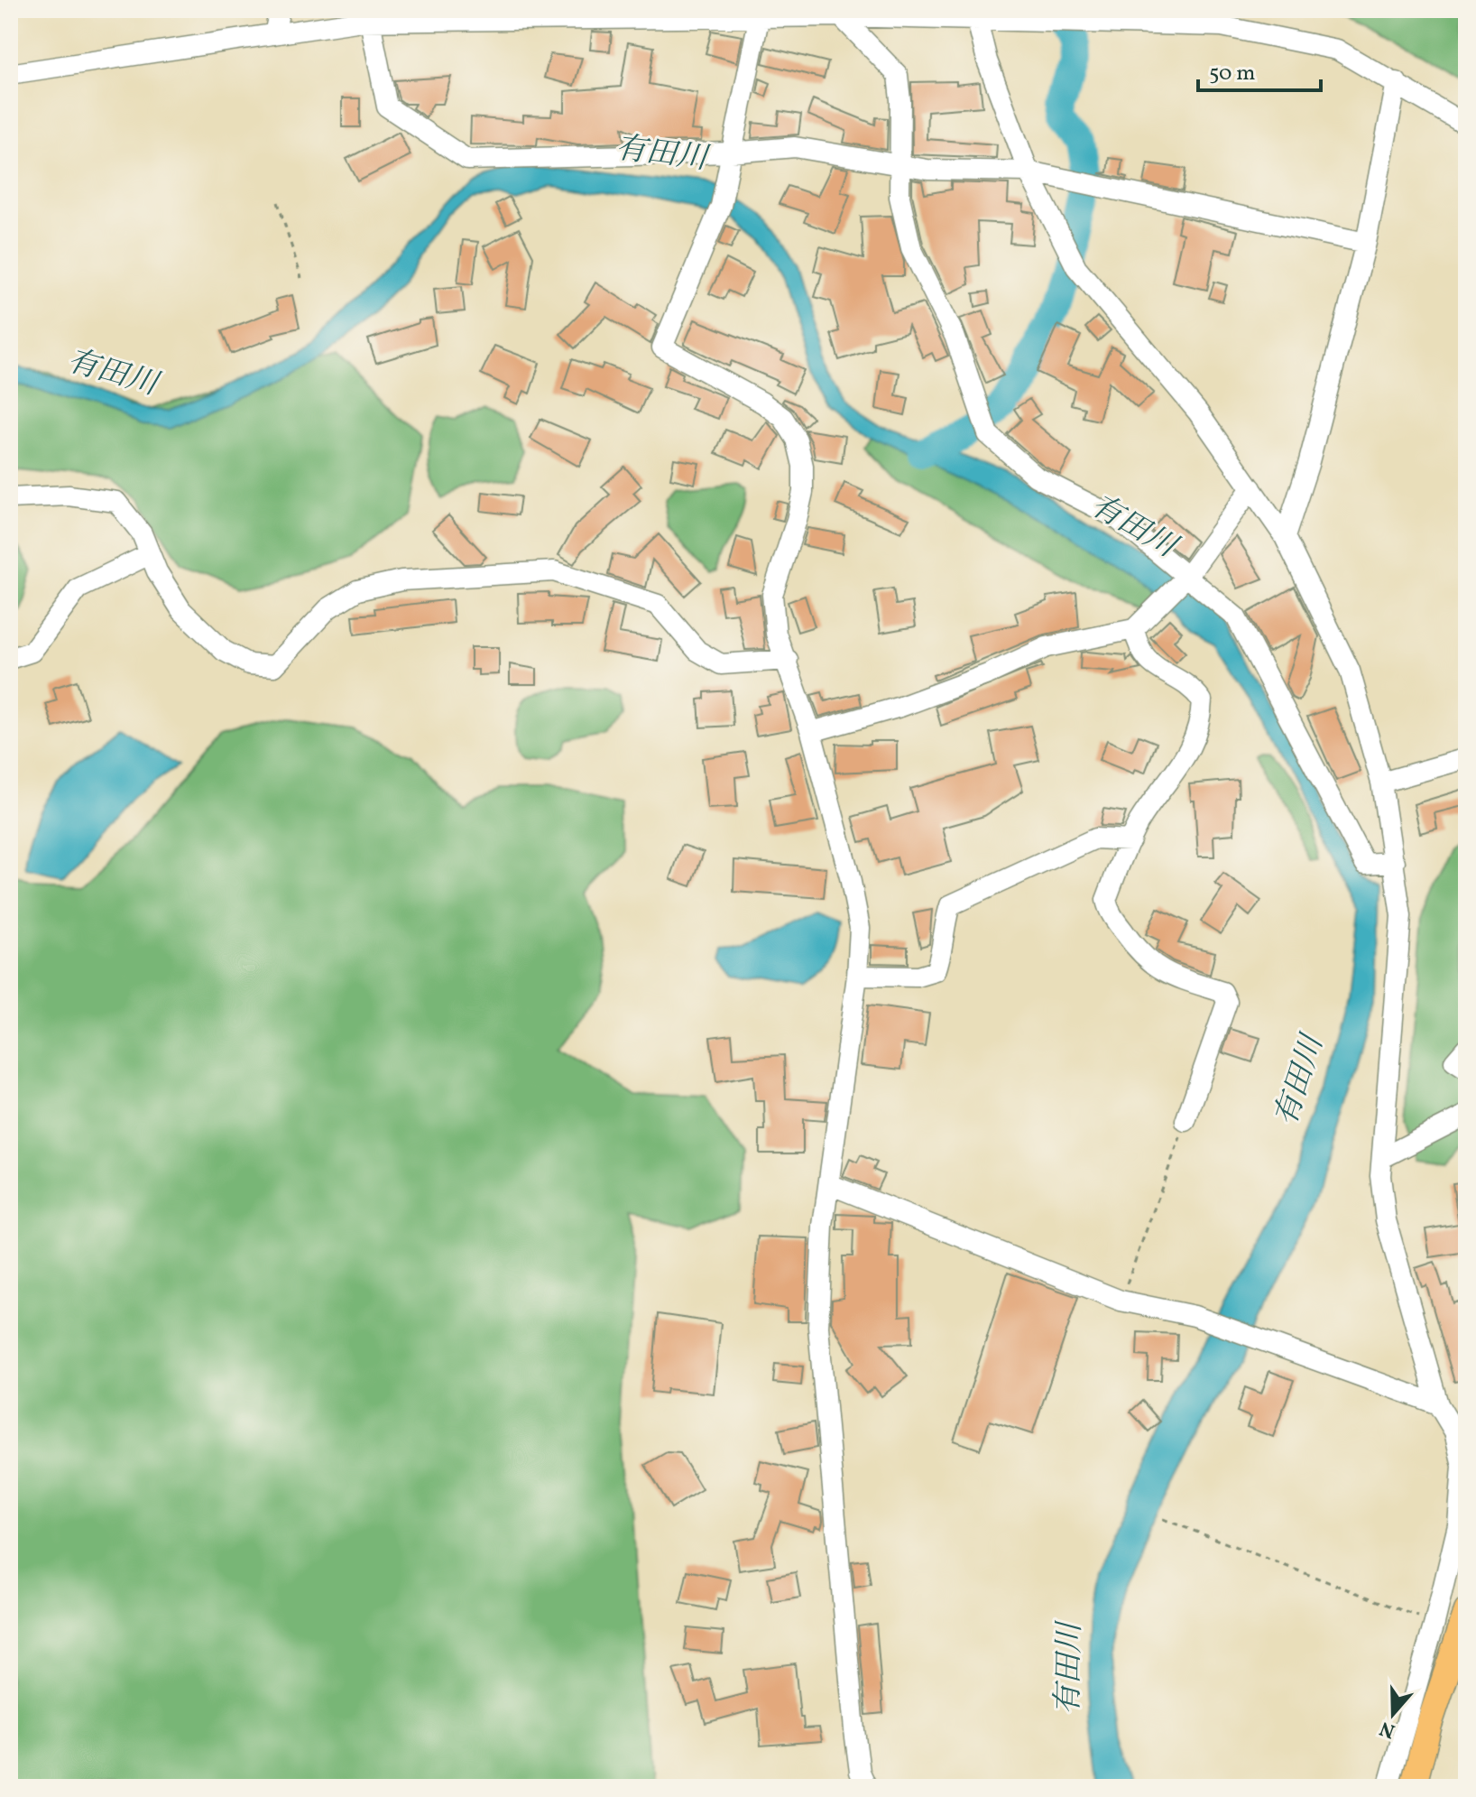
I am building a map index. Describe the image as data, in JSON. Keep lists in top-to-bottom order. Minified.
{"water":["有田川"],"scale_bar":"50 m","north":"bottom"}
